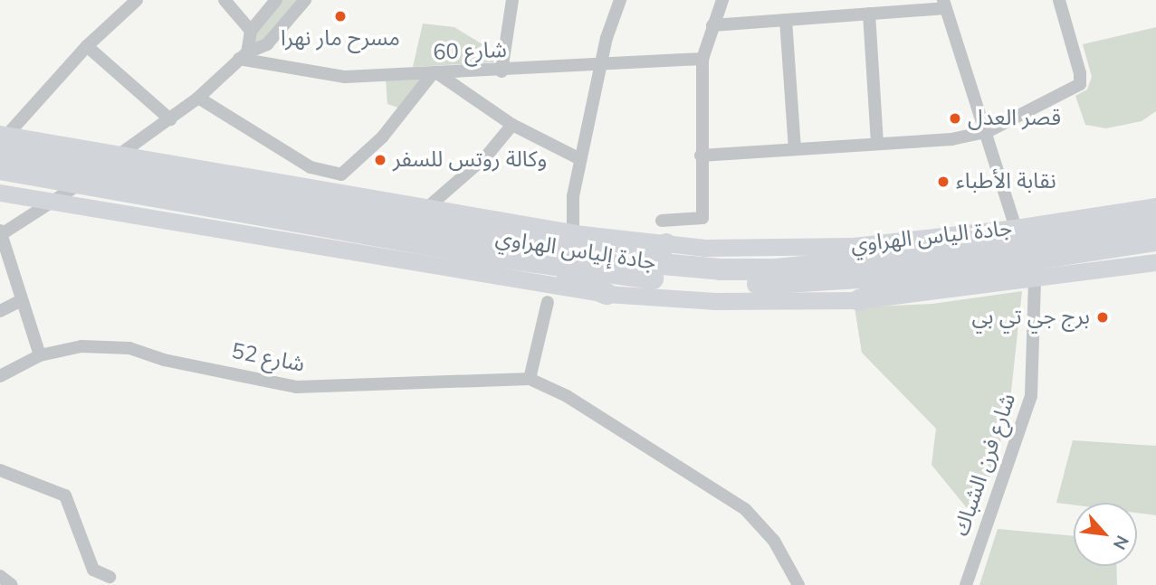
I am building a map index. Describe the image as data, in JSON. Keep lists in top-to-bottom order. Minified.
{"streets":{"highway":["جادة إلياس الهراوي"],"street":["شارع 60","جادة الياس الهراوي","شارع 52","شارع فرن الشباك"]},"crossings":[["جادة الياس الهراوي","جادة إلياس الهراوي"],["جادة إلياس الهراوي","شارع فرن الشباك"]],"places":["مسرح مار نهرا","قصر العدل","وكالة روتس للسفر","نقابة الأطباء","برج جي تي بي"],"north":"bottom right"}
